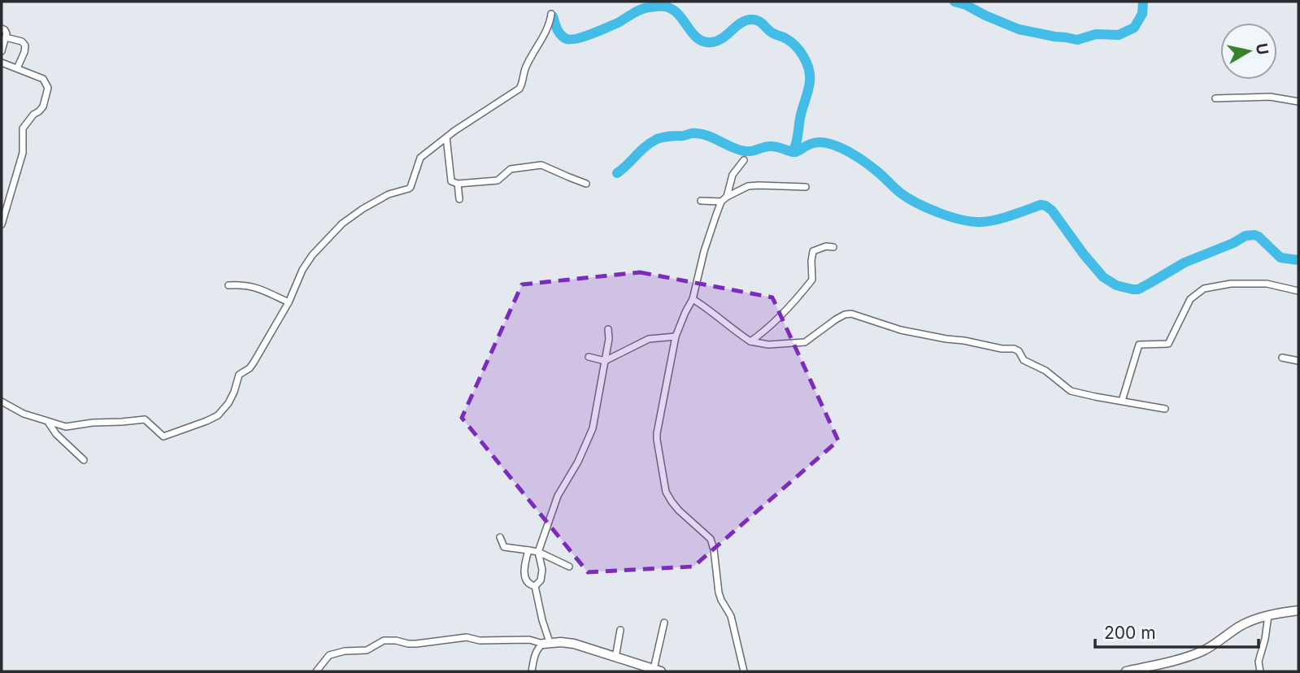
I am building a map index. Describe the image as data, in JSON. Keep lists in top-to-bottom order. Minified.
{"scale_bar":"200 m","north":"right"}
